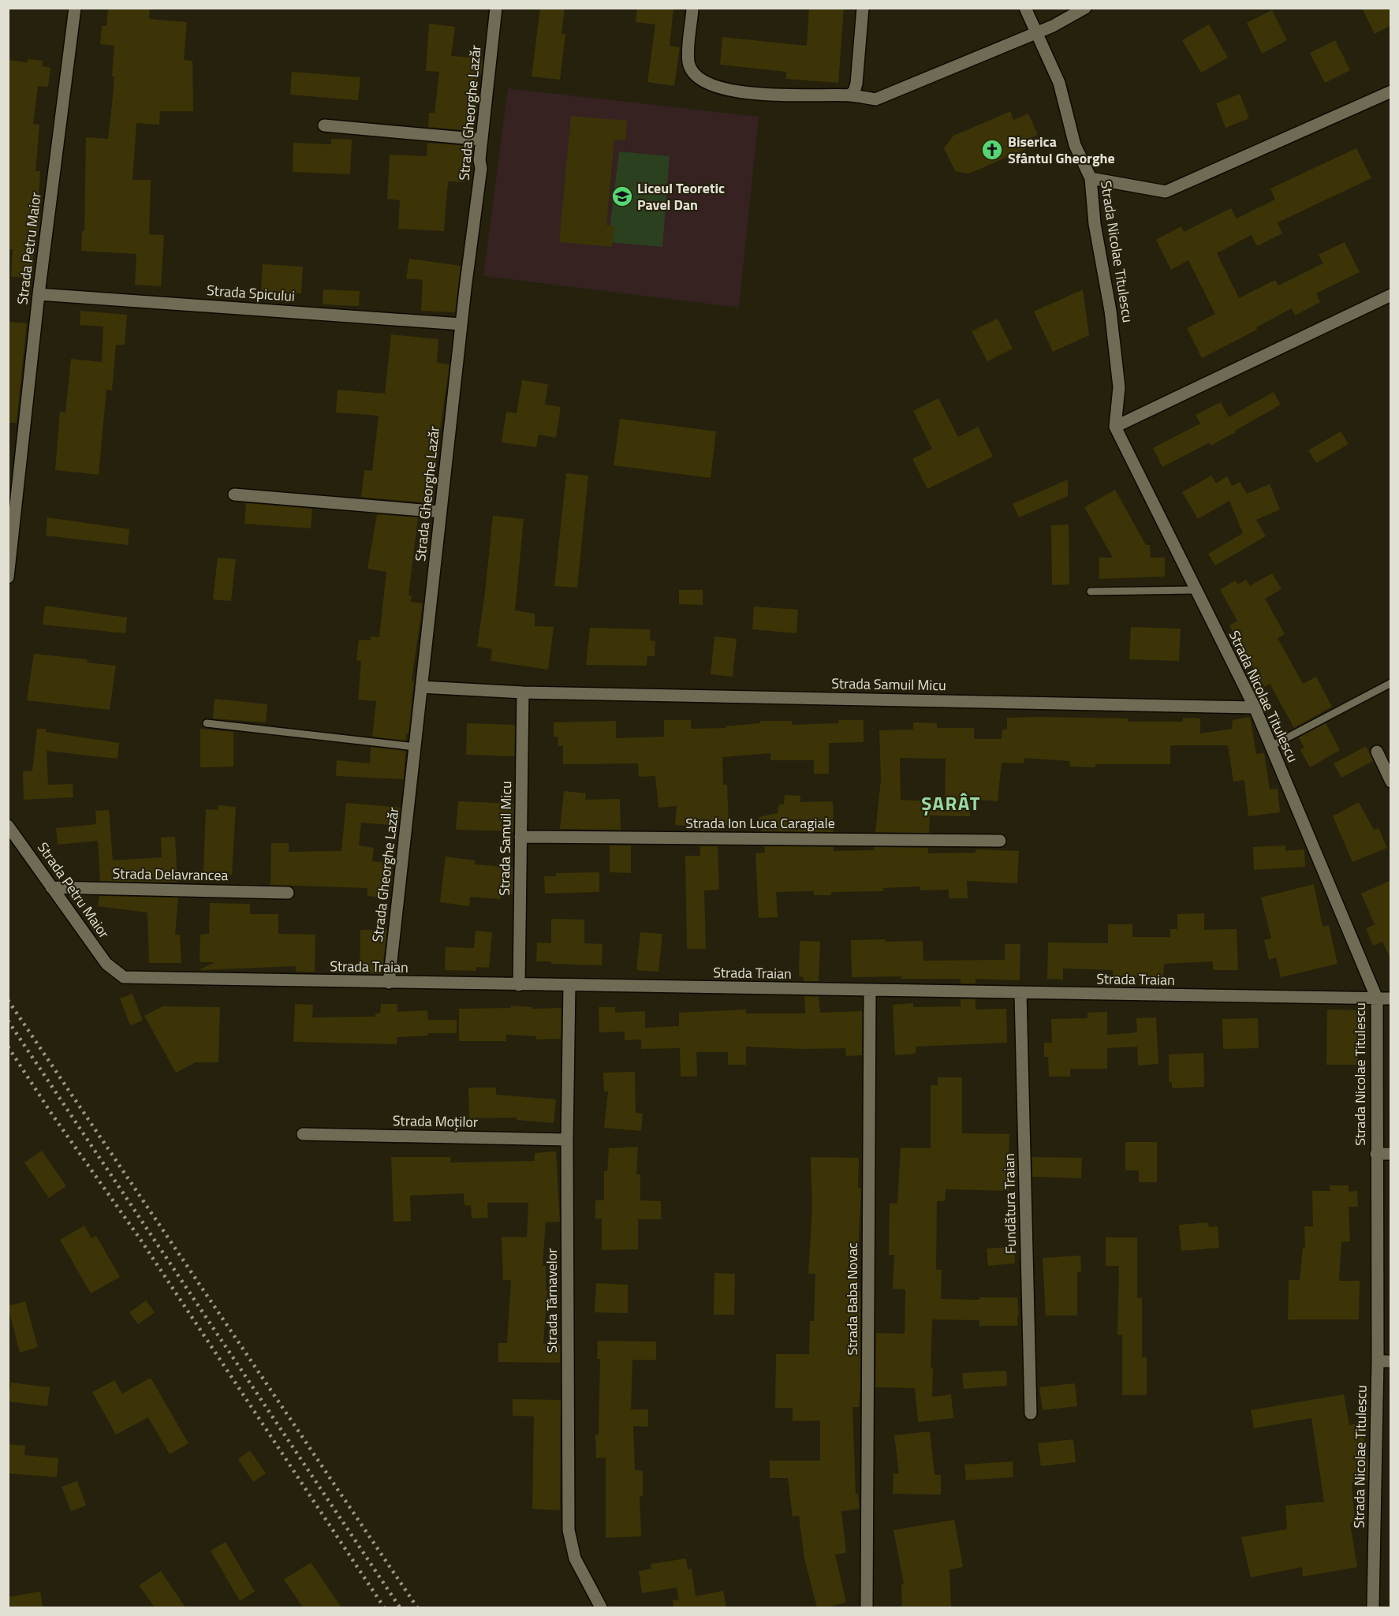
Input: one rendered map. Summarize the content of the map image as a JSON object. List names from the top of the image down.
{
  "streets": {
    "street": [
      "Strada Gheorghe Lazăr",
      "Strada Petru Maior",
      "Strada Nicolae Titulescu",
      "Strada Spicului",
      "Strada Samuil Micu",
      "Strada Ion Luca Caragiale",
      "Strada Delavrancea",
      "Strada Traian",
      "Strada Moților",
      "Fundătura Traian",
      "Strada Baba Novac",
      "Strada Târnavelor"
    ]
  },
  "crossings": [
    ["Strada Gheorghe Lazăr", "Strada Spicului"],
    ["Strada Gheorghe Lazăr", "Strada Samuil Micu"],
    ["Strada Gheorghe Lazăr", "Strada Traian"],
    ["Strada Petru Maior", "Strada Spicului"],
    ["Strada Petru Maior", "Strada Delavrancea"],
    ["Strada Petru Maior", "Strada Traian"],
    ["Strada Nicolae Titulescu", "Strada Samuil Micu"],
    ["Strada Nicolae Titulescu", "Strada Traian"],
    ["Strada Samuil Micu", "Strada Ion Luca Caragiale"],
    ["Strada Samuil Micu", "Strada Traian"],
    ["Strada Traian", "Fundătura Traian"],
    ["Strada Traian", "Strada Baba Novac"],
    ["Strada Traian", "Strada Târnavelor"],
    ["Strada Moților", "Strada Târnavelor"]
  ],
  "districts": ["ȘARÂT"],
  "places": {
    "church": ["Biserica Sfântul Gheorghe"],
    "school or university": ["Liceul Teoretic Pavel Dan"]
  }
}
